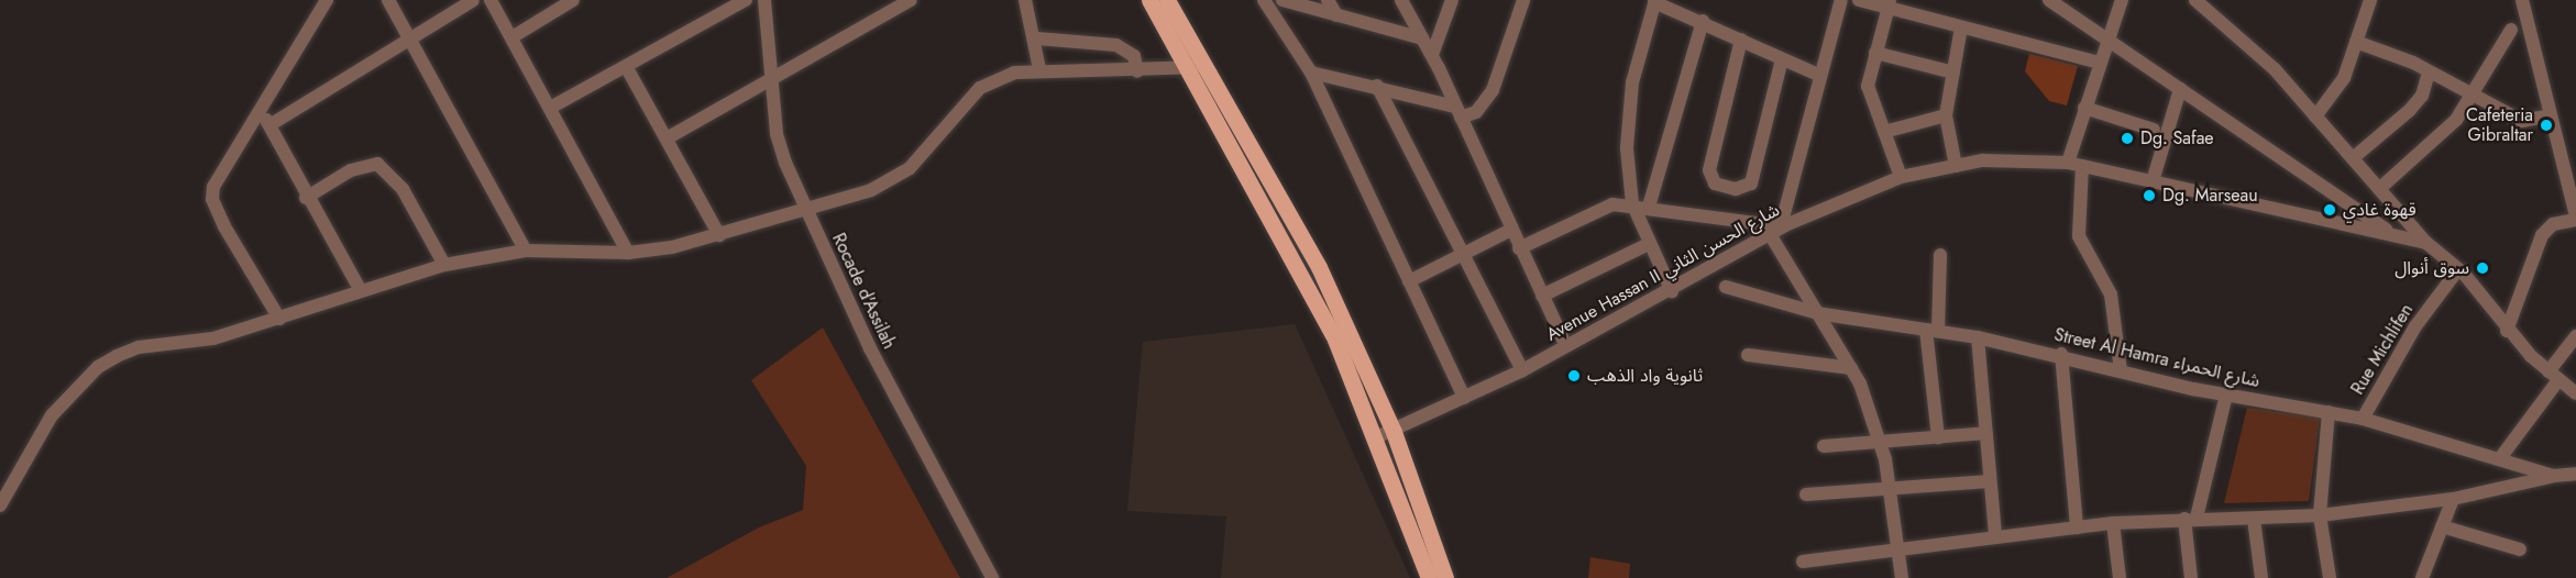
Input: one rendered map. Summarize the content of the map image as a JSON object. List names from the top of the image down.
{
  "streets": {
    "street": [
      "Avenue Hassan II شارع الحسن الثاني",
      "Rocade d'Assilah",
      "Rue Michlifen",
      "Street Al Hamra شارع الحمراء"
    ]
  },
  "crossings": [
    ["Avenue Hassan II شارع الحسن الثاني", "Rue Michlifen"],
    ["Rue Michlifen", "Street Al Hamra شارع الحمراء"]
  ],
  "places": [
    "Cafeteria Gibraltar",
    "Dg. Safae",
    "Dg. Marseau",
    "قهوة غادي",
    "سوق أنوال",
    "ثانوية واد الذهب"
  ]
}
